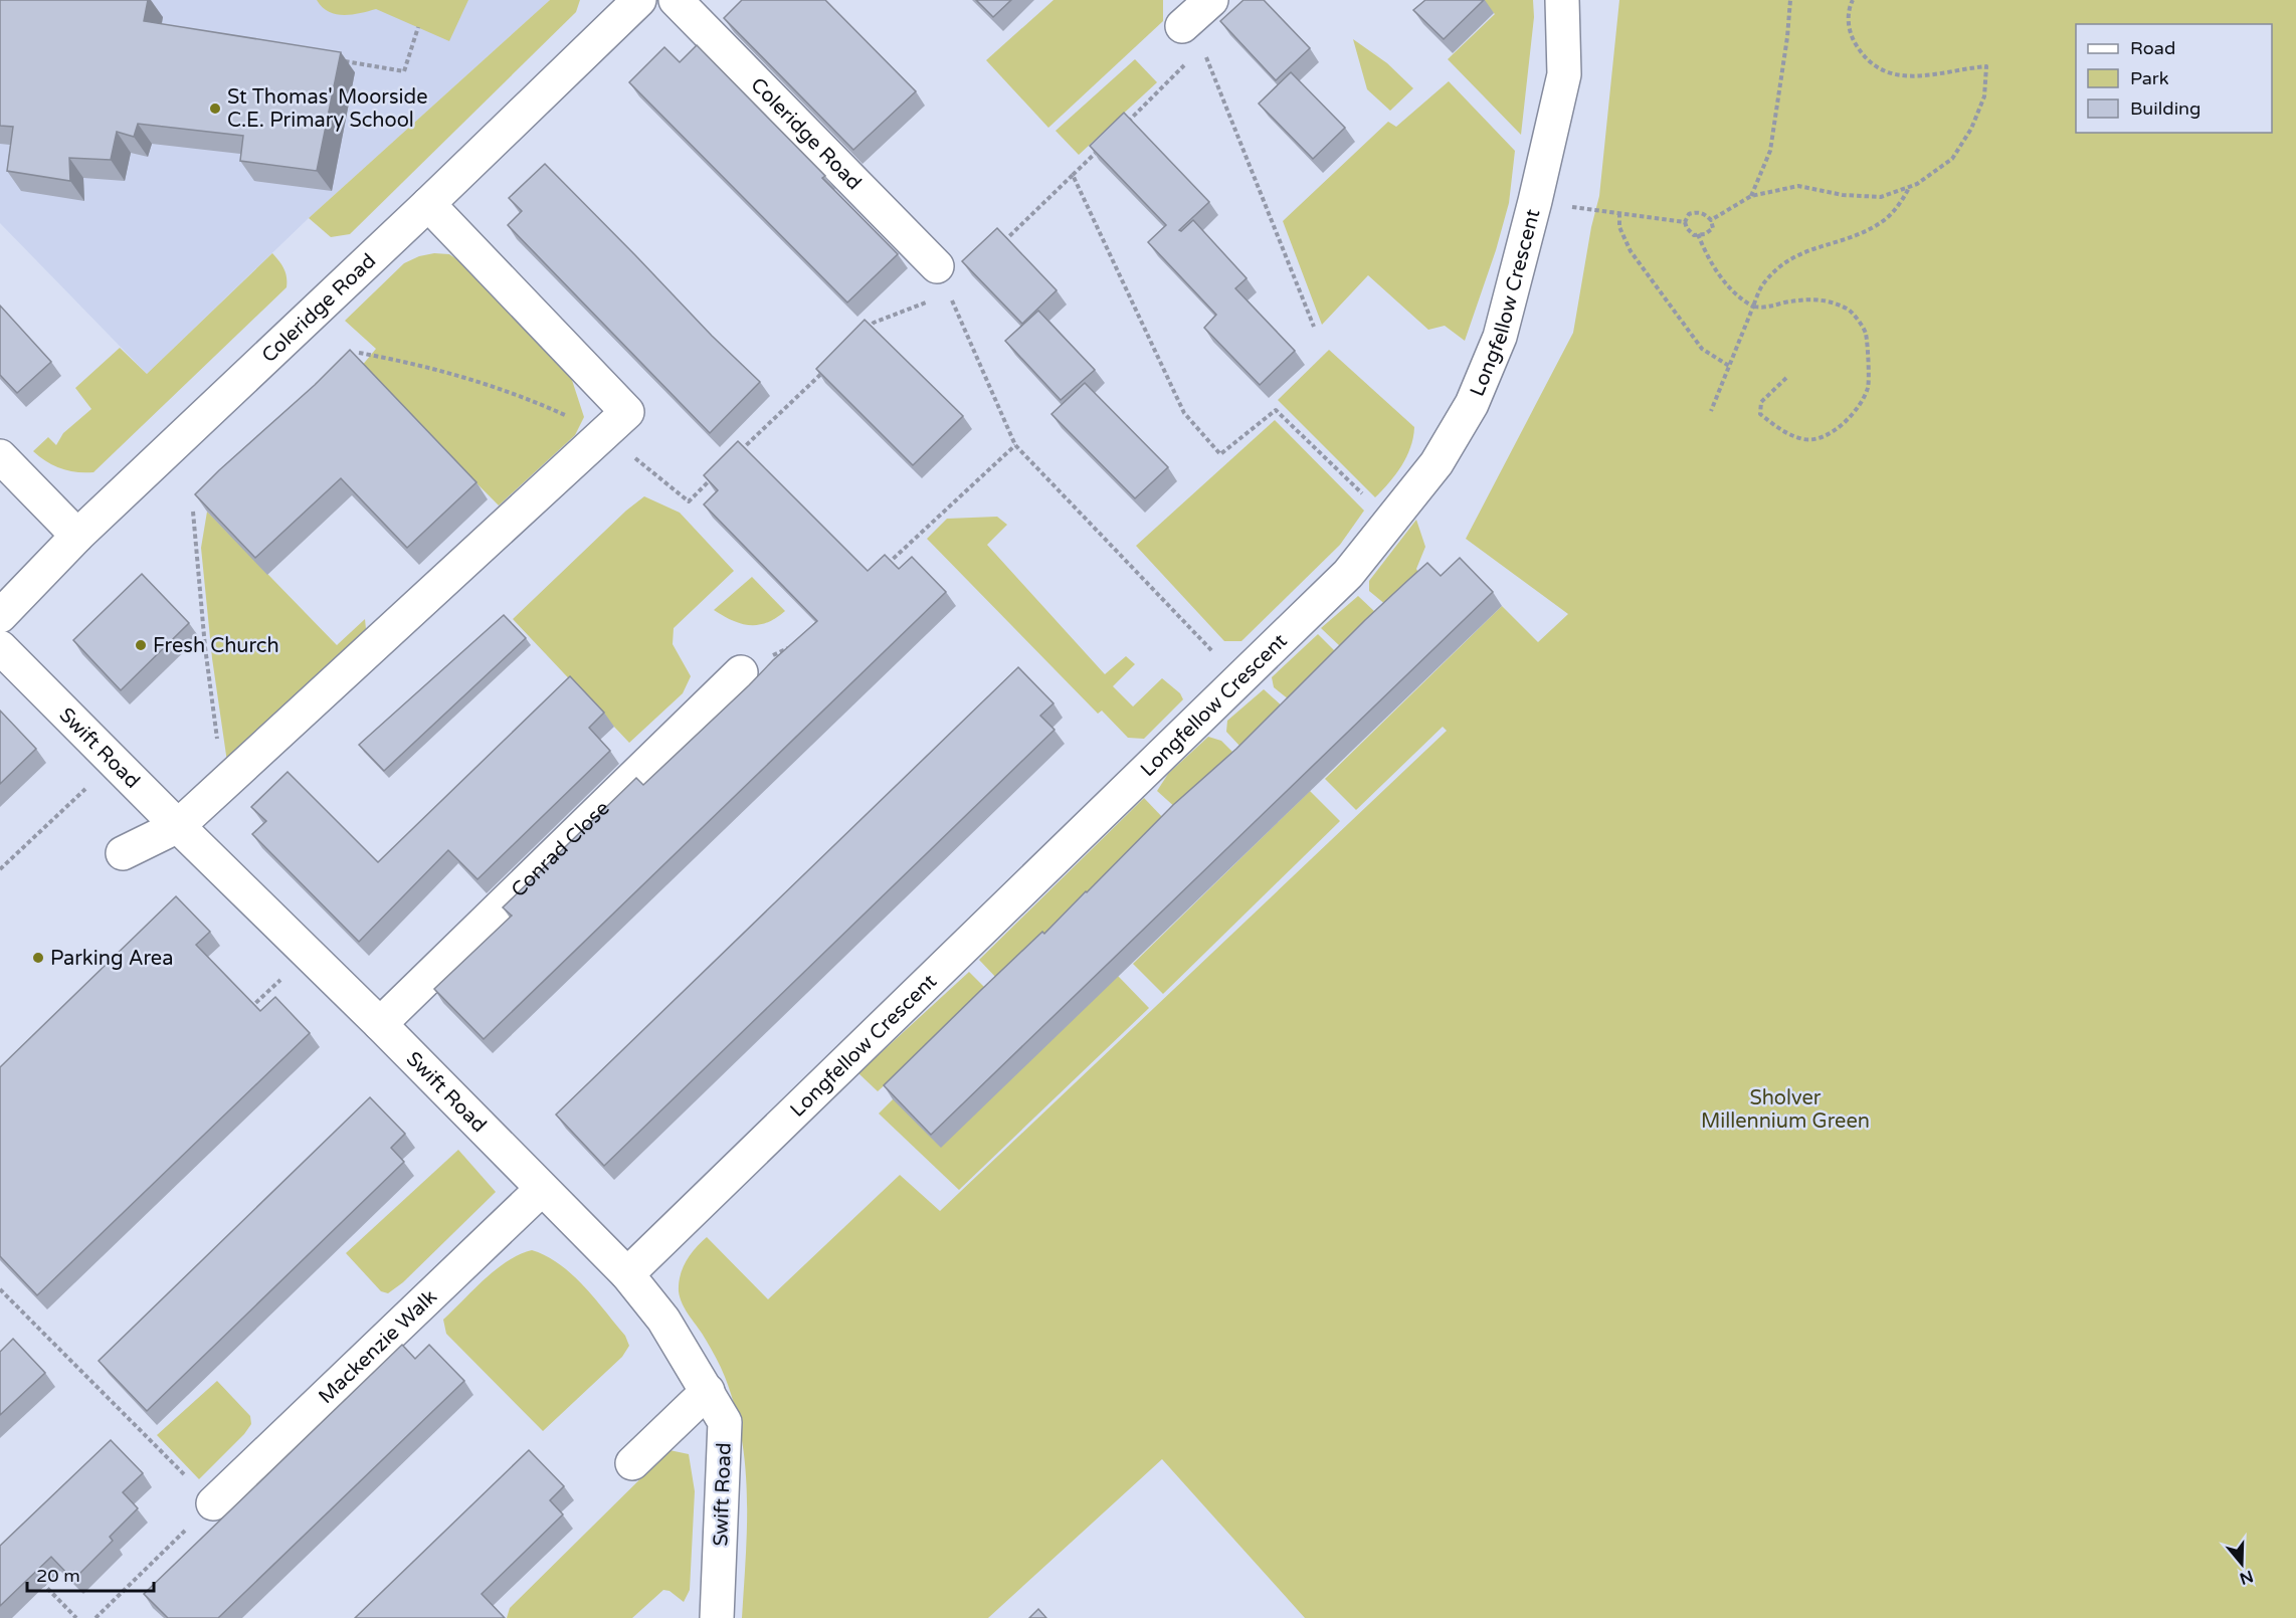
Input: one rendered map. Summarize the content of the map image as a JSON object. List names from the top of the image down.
{
  "streets": {
    "street": [
      "Coleridge Road",
      "Longfellow Crescent",
      "Swift Road",
      "Conrad Close",
      "Mackenzie Walk"
    ]
  },
  "crossings": [
    ["Longfellow Crescent", "Swift Road"],
    ["Swift Road", "Conrad Close"],
    ["Swift Road", "Mackenzie Walk"]
  ],
  "parks": ["Sholver Millennium Green"],
  "places": ["St Thomas' Moorside C.E. Primary School", "Fresh Church", "Parking Area"],
  "legend": ["Road", "Park", "Building"],
  "scale_bar": "20 m",
  "north": "bottom"
}
